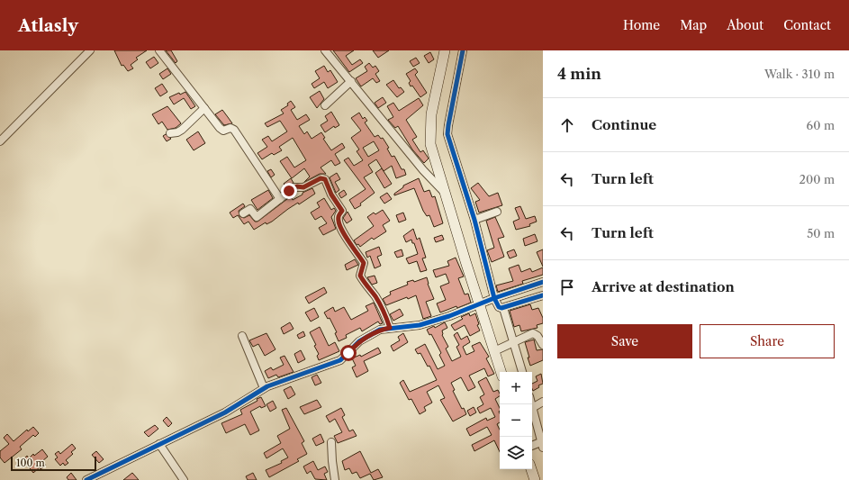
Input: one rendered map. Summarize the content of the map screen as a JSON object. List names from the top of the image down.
{
  "scale_bar": "100 m",
  "page": {
    "header": "Atlasly",
    "nav": [
      "Home",
      "Map",
      "About",
      "Contact"
    ],
    "heading": ["4 min", "Walk · 310 m"],
    "list": [
      ["Continue", "60 m"],
      ["Turn left", "200 m"],
      ["Turn left", "50 m"],
      "Arrive at destination"
    ],
    "buttons": ["Save", "Share"],
    "map_buttons": ["+", "−"],
    "scale": "100 m"
  }
}
